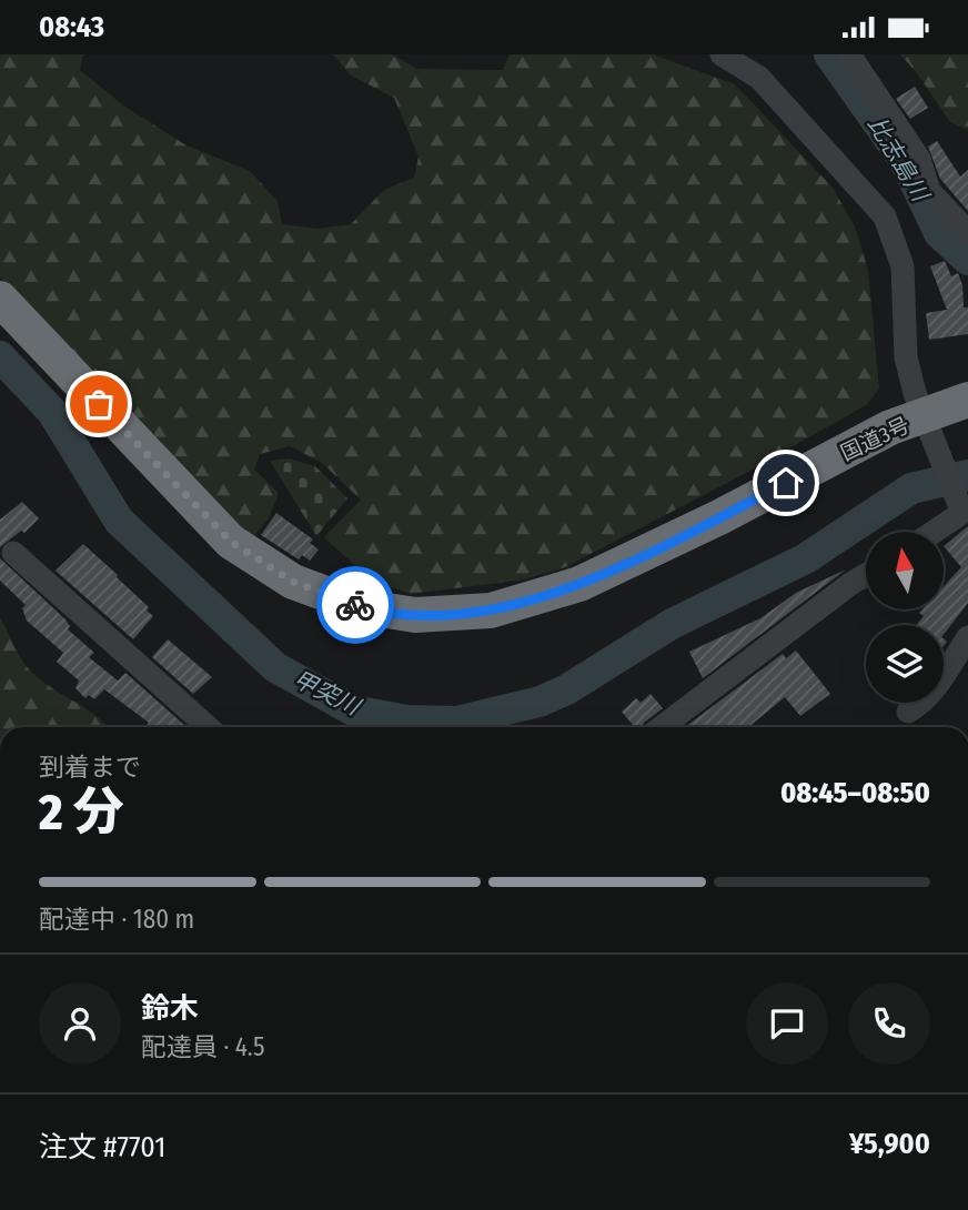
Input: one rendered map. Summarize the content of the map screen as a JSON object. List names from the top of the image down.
{
  "streets": {
    "highway": ["国道3号"]
  },
  "water": ["比志島川", "甲突川"],
  "north": "top",
  "page": {
    "status": "08:43",
    "heading": ["2 分", "到着まで", "08:45–08:50"],
    "panel": [
      "鈴木",
      "配達員 · 4.5",
      "注文 #7701",
      "¥5,900"
    ],
    "bar": "配達中 · 180 m"
  }
}
